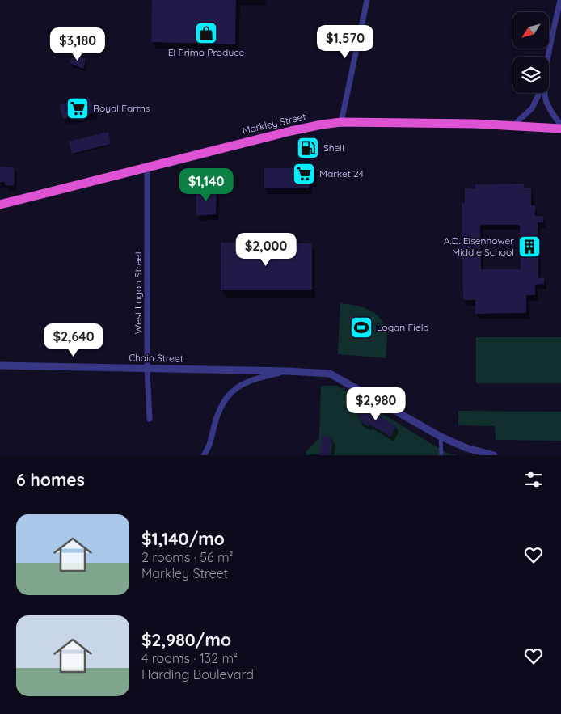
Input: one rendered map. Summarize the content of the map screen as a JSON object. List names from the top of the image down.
{
  "streets": {
    "highway": ["Markley Street"],
    "street": ["West Logan Street", "Chain Street"]
  },
  "crossings": [
    ["Markley Street", "West Logan Street"],
    ["West Logan Street", "Chain Street"]
  ],
  "places": {
    "shop": ["El Primo Produce"],
    "supermarket": ["Royal Farms", "Market 24"],
    "fuel station": ["Shell"],
    "building": ["A.D. Eisenhower Middle School"],
    "sports": ["Logan Field"]
  },
  "north": "bottom left",
  "page": {
    "price": [
      "$1,570",
      "$3,180",
      "$1,140",
      "$2,000",
      "$2,640",
      "$2,980"
    ],
    "heading": "6 homes",
    "list": [
      {
        "name": "$1,140/mo",
        "note": "2 rooms · 56 m² · Markley Street"
      },
      {
        "name": "$2,980/mo",
        "note": "4 rooms · 132 m² · Harding Boulevard"
      }
    ]
  }
}
